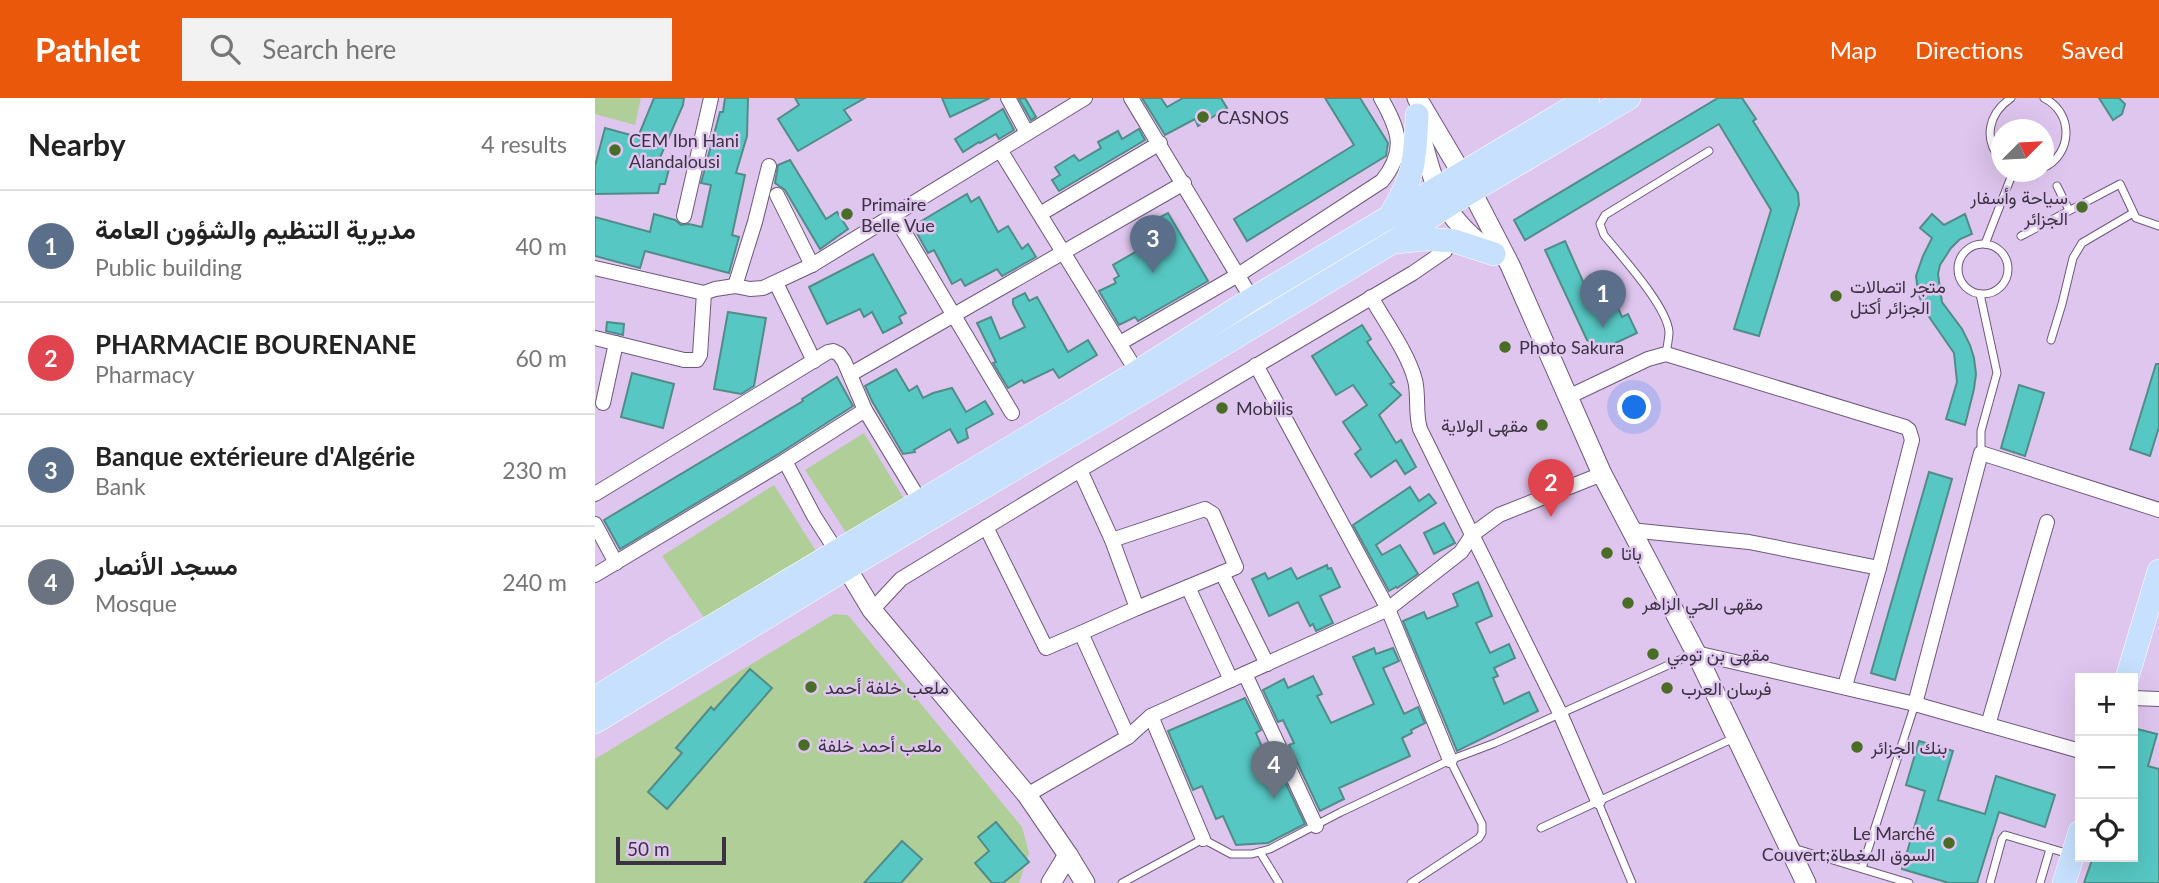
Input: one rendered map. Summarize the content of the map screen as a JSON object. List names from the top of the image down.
{
  "places": [
    "CASNOS",
    "CEM Ibn Hani Alandalousi",
    "سياحة وأسفار الجزائر",
    "Primaire Belle Vue",
    "متجر اتصالات الجزائر أكتل",
    "Photo Sakura",
    "Mobilis",
    "مقهى الولاية",
    "باتا",
    "مقهى الحي الزاهر",
    "مقهى بن تومي",
    "ملعب خلفة أحمد",
    "فرسان العرب",
    "ملعب أحمد خلفة",
    "بنك الجزائر",
    "Le Marché Couvert;السوق المغطاة"
  ],
  "scale_bar": "50 m",
  "north": "top right",
  "page": {
    "header": "Pathlet",
    "search": "Search here",
    "nav": ["Map", "Directions", "Saved"],
    "heading": ["Nearby", "4 results"],
    "list": [
      {
        "mark": "1",
        "name": "مديرية التنظيم والشؤون العامة",
        "note": "Public building",
        "value": "40 m"
      },
      {
        "mark": "2",
        "name": "PHARMACIE BOURENANE",
        "note": "Pharmacy",
        "value": "60 m"
      },
      {
        "mark": "3",
        "name": "Banque extérieure d'Algérie",
        "note": "Bank",
        "value": "230 m"
      },
      {
        "mark": "4",
        "name": "مسجد الأنصار",
        "note": "Mosque",
        "value": "240 m"
      }
    ],
    "pins": [
      "3",
      "1",
      "2",
      "4"
    ],
    "map_buttons": ["+", "−"],
    "scale": "50 m"
  }
}
